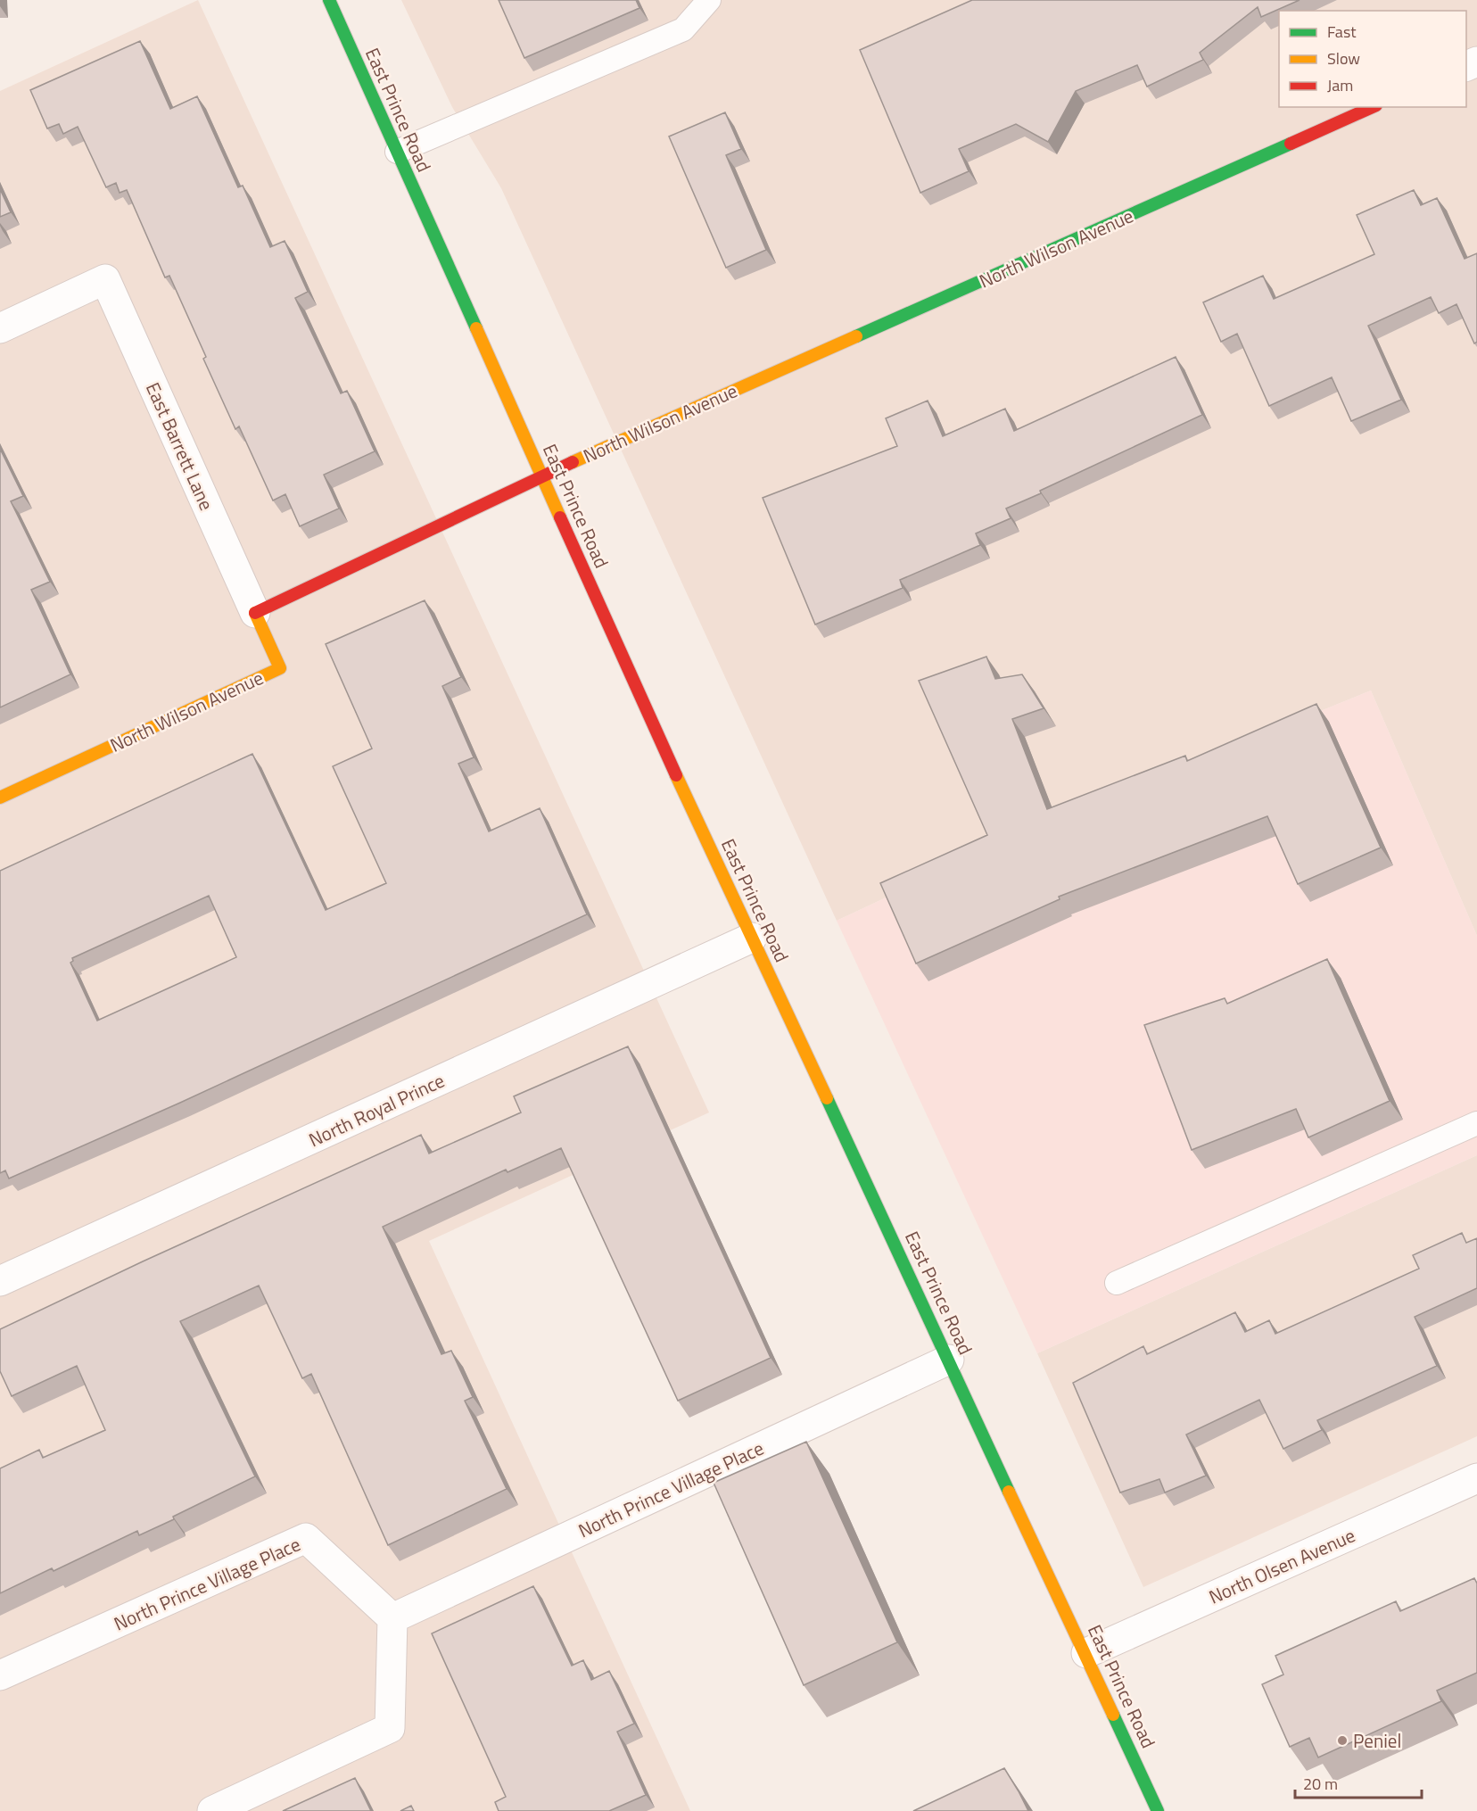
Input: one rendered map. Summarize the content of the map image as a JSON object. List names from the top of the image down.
{
  "streets": {
    "main road": ["East Prince Road", "North Wilson Avenue"],
    "street": [
      "East Barrett Lane",
      "North Royal Prince",
      "North Prince Village Place",
      "North Olsen Avenue"
    ]
  },
  "crossings": [
    ["East Prince Road", "North Wilson Avenue"],
    ["East Prince Road", "North Royal Prince"],
    ["East Prince Road", "North Prince Village Place"],
    ["East Prince Road", "North Olsen Avenue"],
    ["North Wilson Avenue", "East Barrett Lane"]
  ],
  "places": ["Peniel"],
  "legend": ["Fast", "Slow", "Jam"],
  "scale_bar": "20 m"
}
